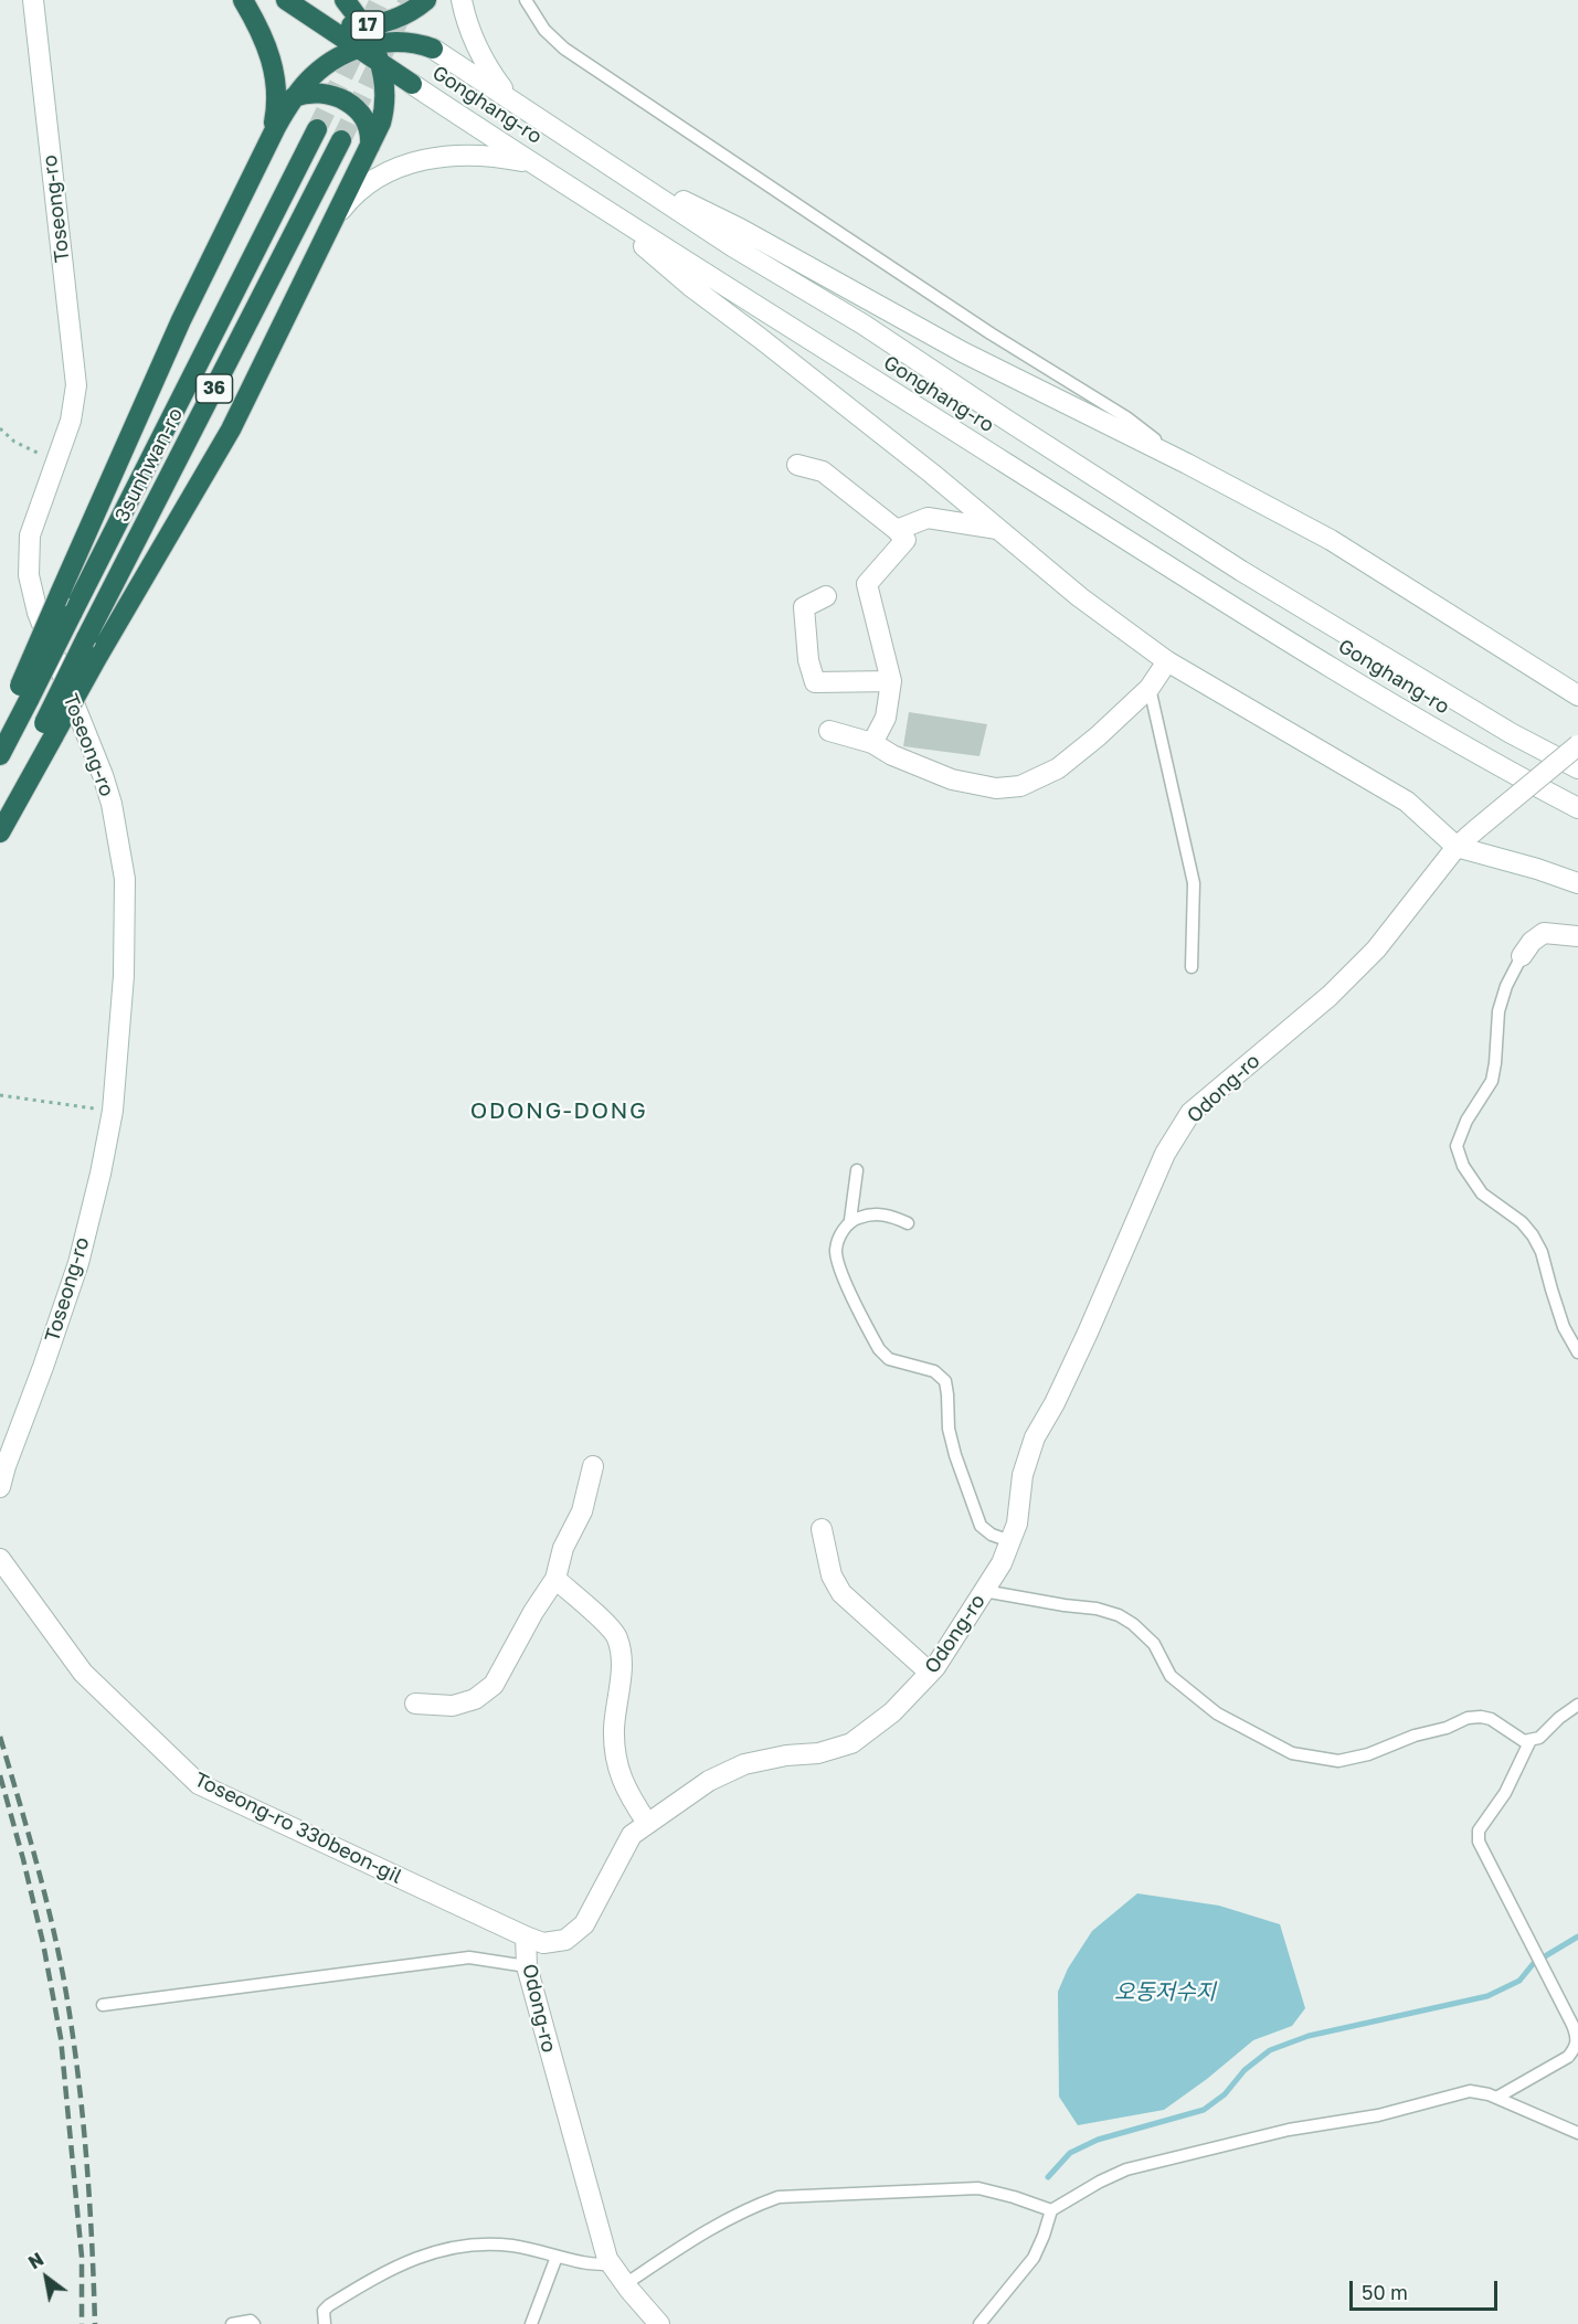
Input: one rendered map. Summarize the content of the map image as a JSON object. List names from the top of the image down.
{
  "streets": {
    "highway": [
      "17",
      "Gonghang-ro",
      "36",
      "3sunhwan-ro"
    ],
    "street": ["Toseong-ro", "Odong-ro", "Toseong-ro 330beon-gil"]
  },
  "crossings": [
    ["17", "Gonghang-ro"],
    ["Odong-ro", "Toseong-ro 330beon-gil"]
  ],
  "districts": ["ODONG-DONG"],
  "water": ["오동저수지"],
  "scale_bar": "50 m",
  "north": "top left"
}
